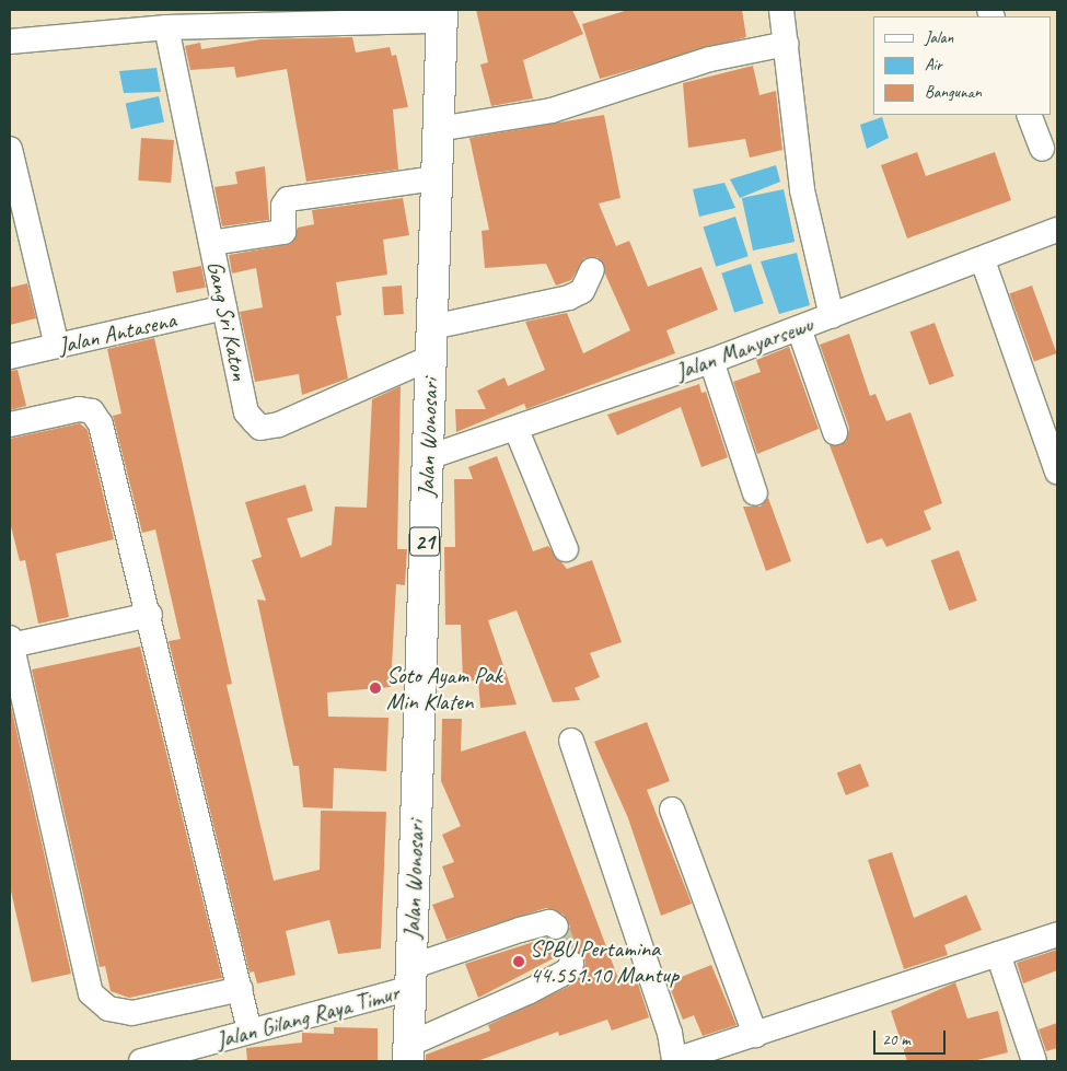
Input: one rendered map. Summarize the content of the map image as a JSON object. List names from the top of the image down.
{
  "streets": {
    "highway": ["Jalan Wonosari", "21"],
    "street": [
      "Gang Sri Katon",
      "Jalan Antasena",
      "Jalan Manyarsewu",
      "Jalan Gilang Raya Timur"
    ]
  },
  "crossings": [
    ["Gang Sri Katon", "Jalan Antasena"],
    ["Gang Sri Katon", "Jalan Wonosari"],
    ["Jalan Manyarsewu", "Jalan Wonosari"],
    ["Jalan Wonosari", "Jalan Gilang Raya Timur"]
  ],
  "places": ["Soto Ayam Pak Min Klaten", "SPBU Pertamina 44.551.10 Mantup"],
  "legend": ["Jalan", "Air", "Bangunan"],
  "scale_bar": "20 m"
}
